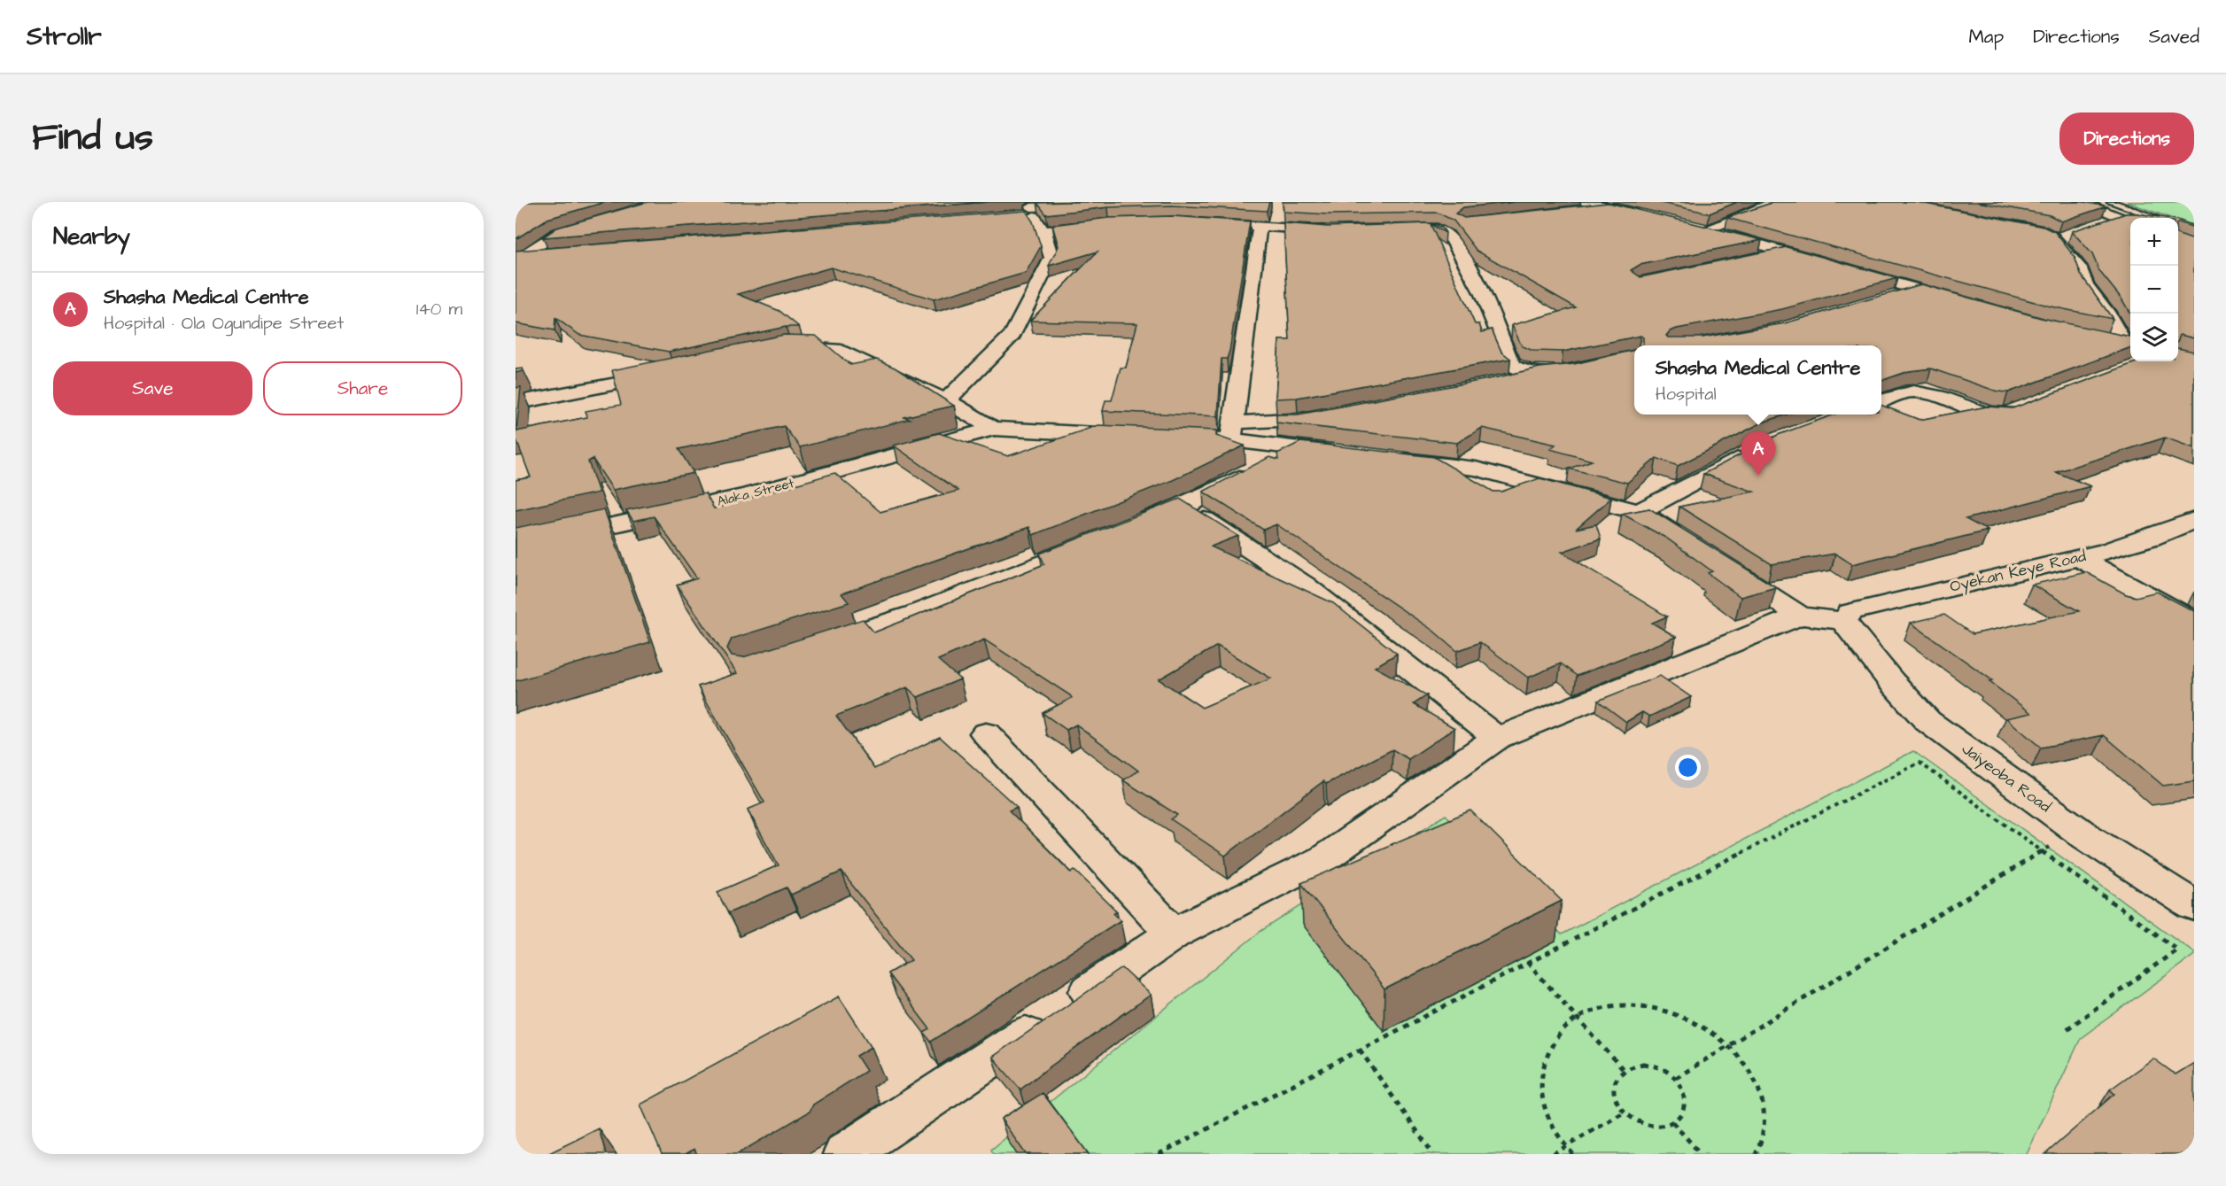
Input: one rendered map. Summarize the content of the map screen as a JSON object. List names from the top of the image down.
{
  "streets": {
    "street": ["Alaka Street", "Oyekan Keye Road", "Jaiyeoba Road"]
  },
  "crossings": [
    ["Oyekan Keye Road", "Jaiyeoba Road"]
  ],
  "page": {
    "header": "Strollr",
    "nav": ["Map", "Directions", "Saved"],
    "title": "Find us",
    "buttons": [
      "Directions",
      ["Save", "Share"]
    ],
    "heading": "Nearby",
    "map_buttons": ["+", "−"],
    "list": [
      {
        "mark": "A",
        "name": "Shasha Medical Centre",
        "note": "Hospital · Ola Ogundipe Street",
        "value": "140 m"
      }
    ],
    "popup": ["Shasha Medical Centre", "Hospital"],
    "pins": "A"
  }
}
